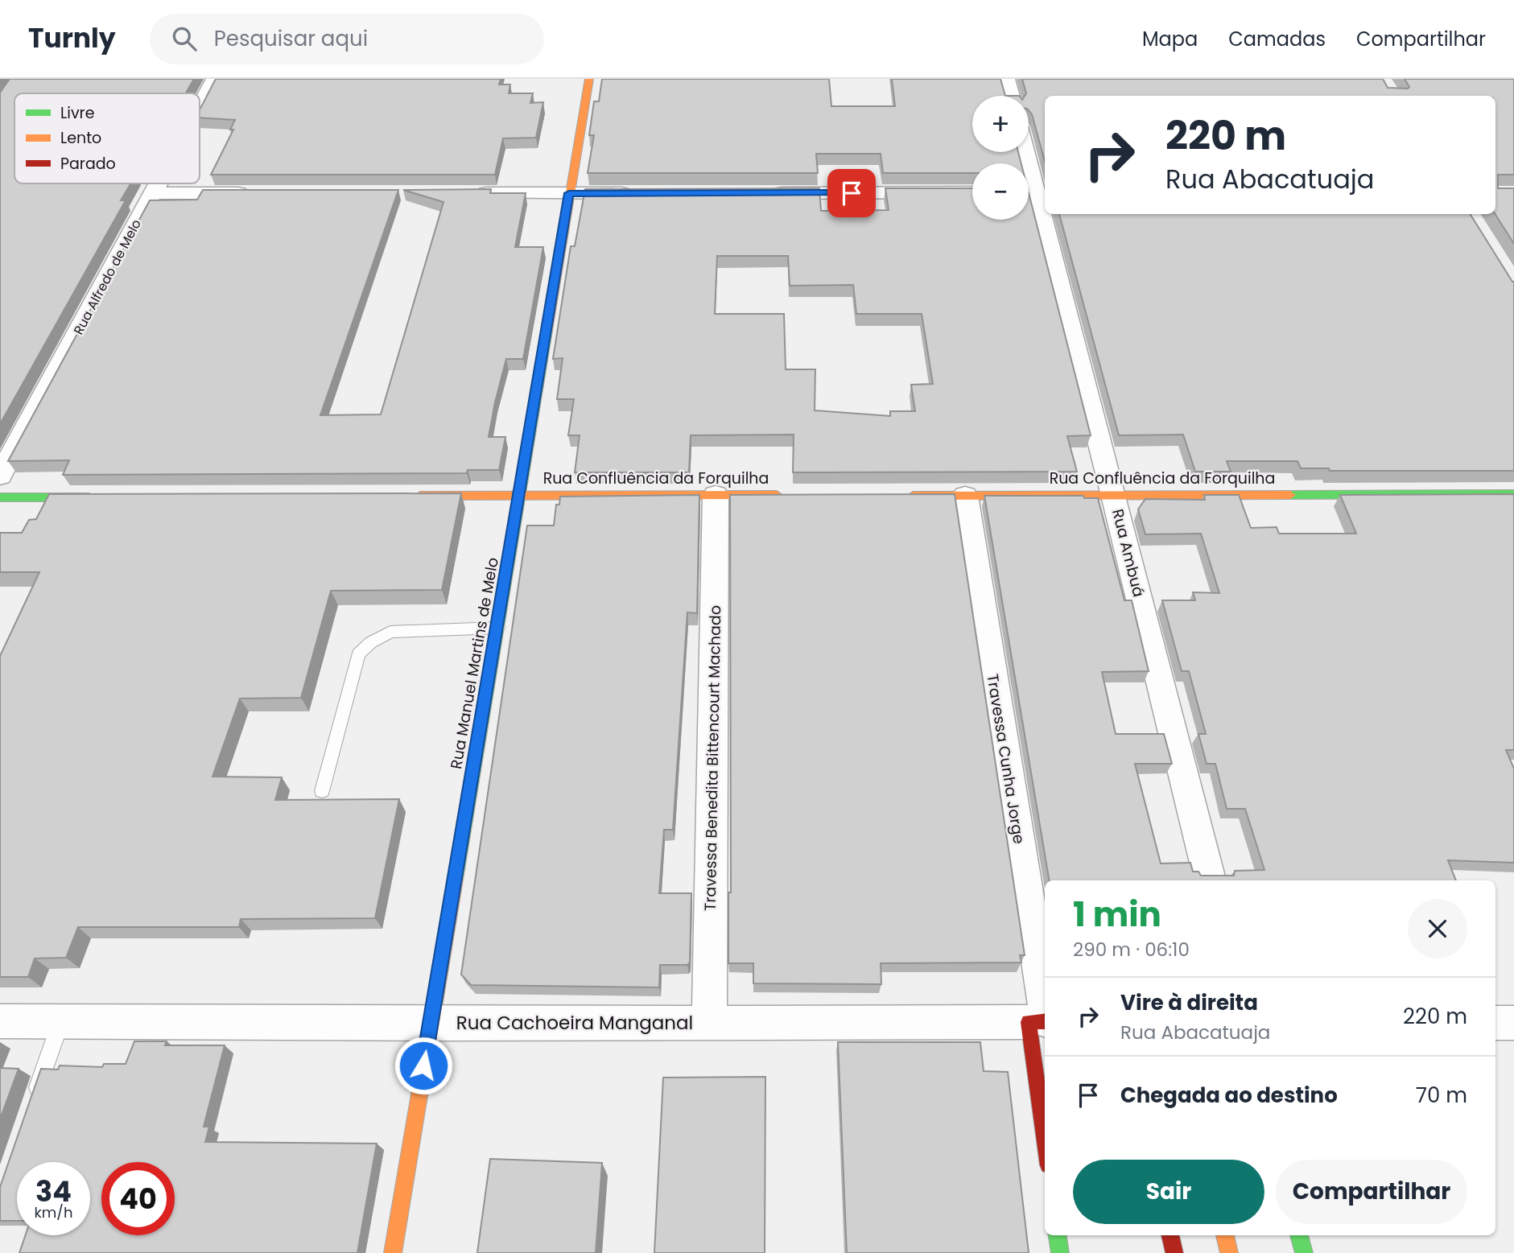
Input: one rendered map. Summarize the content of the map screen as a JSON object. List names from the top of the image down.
{
  "streets": {
    "street": [
      "Rua Alfredo de Melo",
      "Rua Confluência da Forquilha",
      "Rua Ambuá",
      "Rua Manuel Martins de Melo",
      "Travessa Benedita Bittencourt Machado",
      "Travessa Cunha Jorge",
      "Rua Cachoeira Manganal"
    ]
  },
  "crossings": [
    ["Rua Confluência da Forquilha", "Rua Ambuá"],
    ["Rua Confluência da Forquilha", "Rua Manuel Martins de Melo"],
    ["Rua Confluência da Forquilha", "Travessa Benedita Bittencourt Machado"],
    ["Rua Confluência da Forquilha", "Travessa Cunha Jorge"],
    ["Rua Manuel Martins de Melo", "Rua Cachoeira Manganal"],
    ["Travessa Benedita Bittencourt Machado", "Rua Cachoeira Manganal"],
    ["Travessa Cunha Jorge", "Rua Cachoeira Manganal"]
  ],
  "legend": ["Livre", "Lento", "Parado"],
  "page": {
    "header": "Turnly",
    "search": "Pesquisar aqui",
    "nav": ["Mapa", "Camadas", "Compartilhar"],
    "map_buttons": ["+", "−"],
    "turn": ["220 m", "Rua Abacatuaja"],
    "heading": ["1 min", "290 m · 06:10"],
    "list": [
      {
        "name": "Vire à direita",
        "note": "Rua Abacatuaja",
        "value": "220 m"
      },
      {
        "name": "Chegada ao destino",
        "value": "70 m"
      }
    ],
    "buttons": ["Sair", "Compartilhar"],
    "speed": "34 km/h",
    "limit": "40"
  }
}
